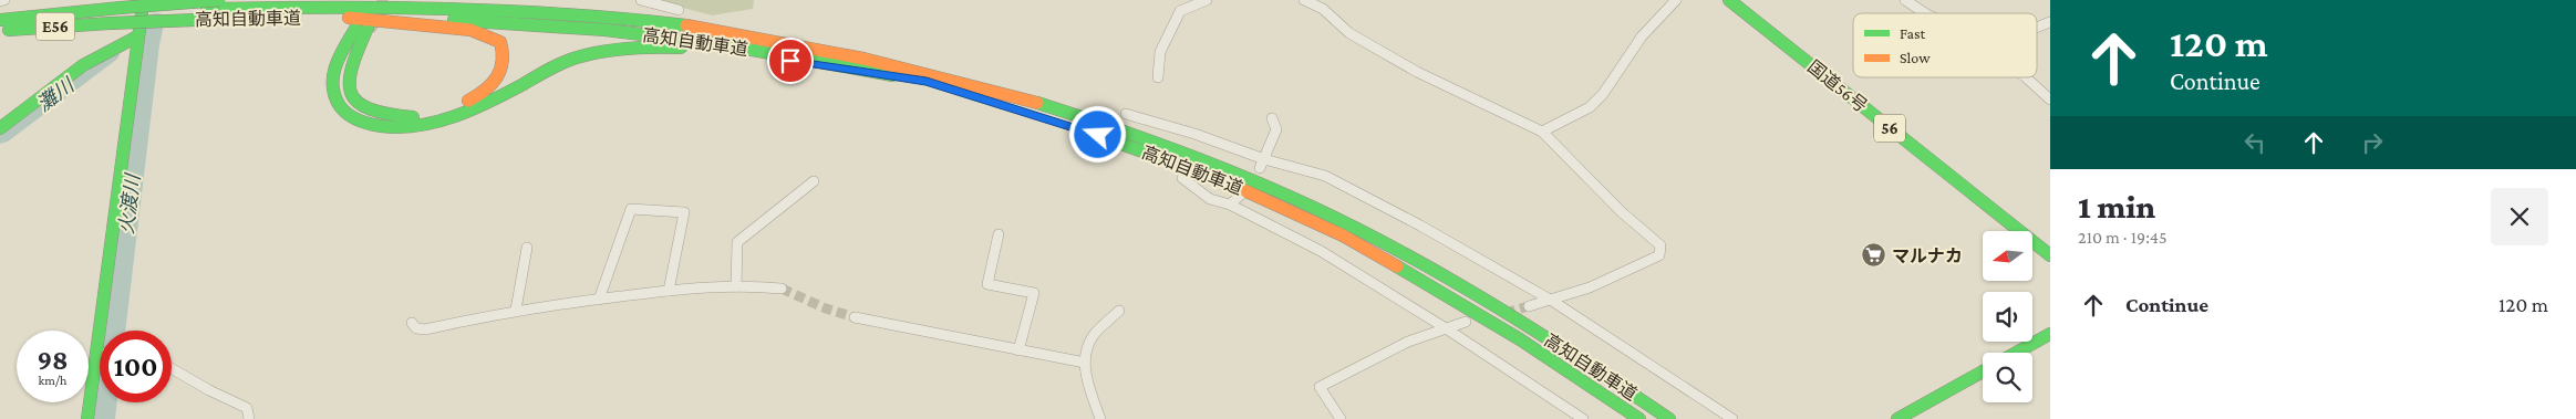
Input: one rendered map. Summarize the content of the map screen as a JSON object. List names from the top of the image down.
{
  "streets": {
    "main road": [
      "高知自動車道",
      "E56",
      "国道56号",
      "56"
    ]
  },
  "water": ["灘川", "火渡川"],
  "places": {
    "supermarket": ["マルナカ"]
  },
  "legend": ["Fast", "Slow"],
  "north": "left",
  "page": {
    "turn": ["120 m", "Continue"],
    "heading": ["1 min", "210 m · 19:45"],
    "list": [
      {
        "name": "Continue",
        "value": "120 m"
      }
    ],
    "speed": "98 km/h",
    "limit": "100"
  }
}
